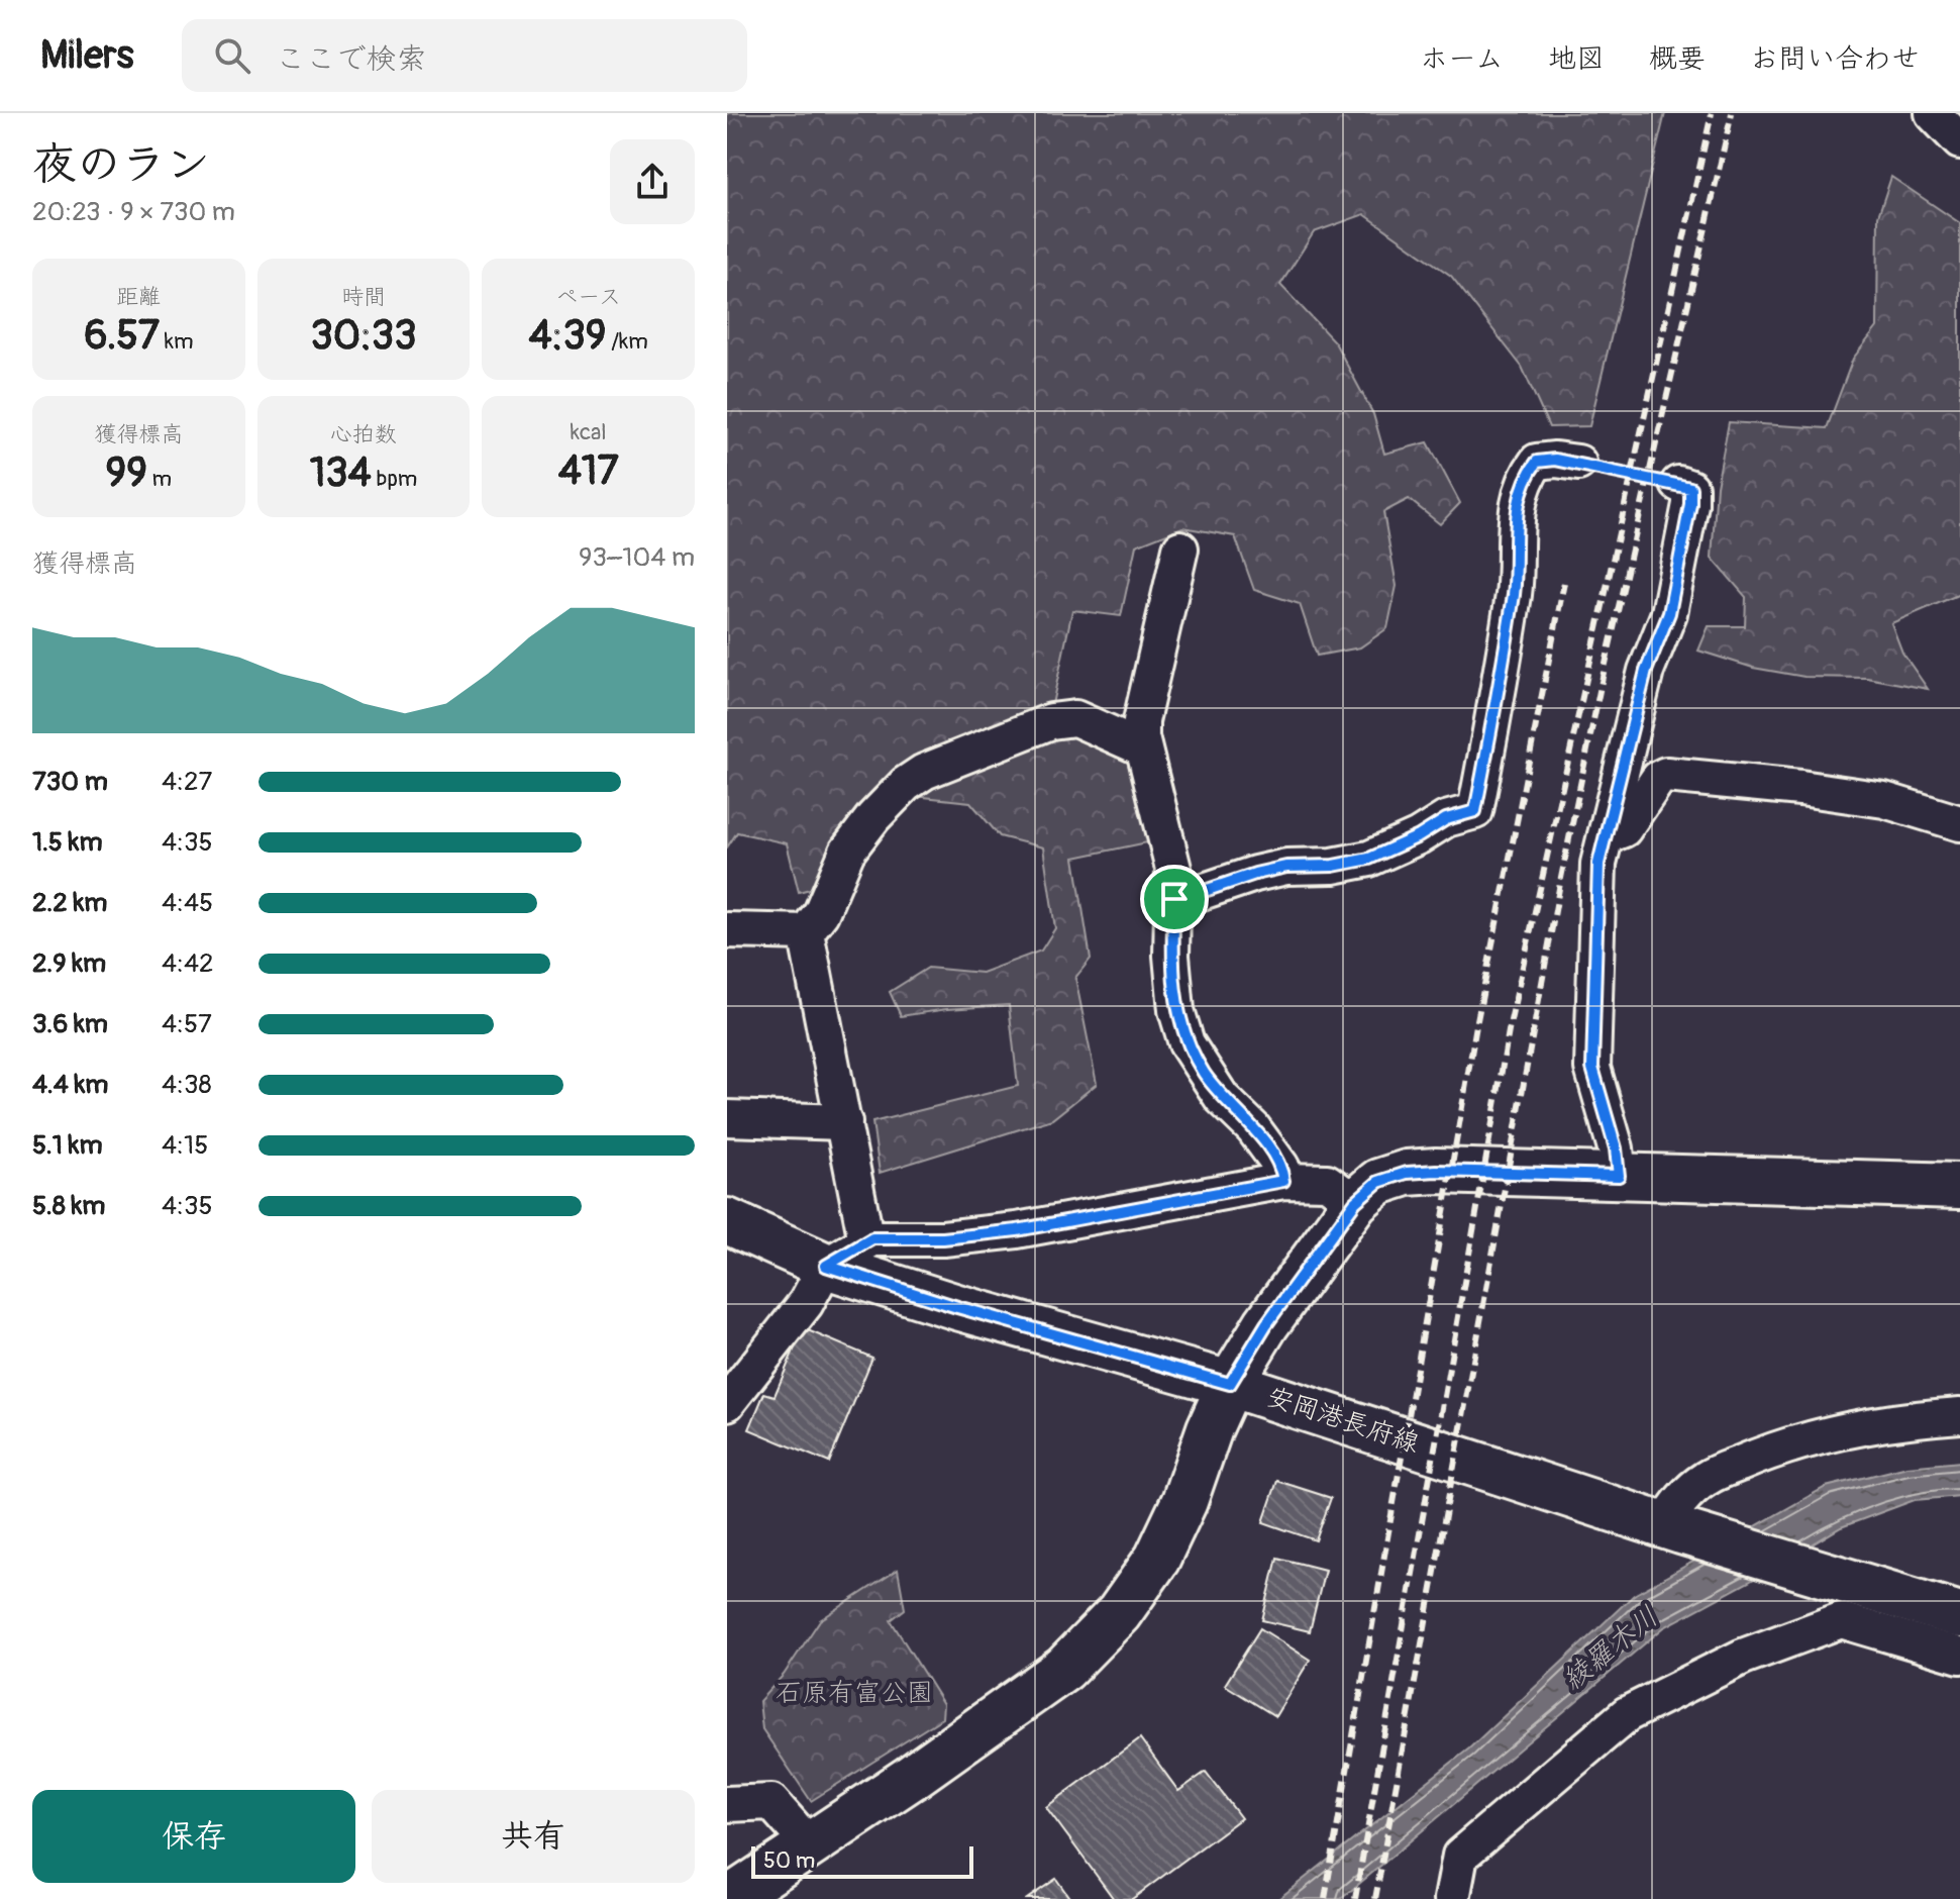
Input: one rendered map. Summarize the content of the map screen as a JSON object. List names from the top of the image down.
{
  "streets": {
    "street": ["安岡港長府線"]
  },
  "water": ["綾羅木川"],
  "parks": ["石原有富公園"],
  "scale_bar": "50 m",
  "page": {
    "header": "Milers",
    "search": "ここで検索",
    "nav": [
      "ホーム",
      "地図",
      "概要",
      "お問い合わせ"
    ],
    "heading": ["夜のラン", "20:23 · 9 × 730 m"],
    "stats": [
      ["距離", "6.57 km"],
      ["時間", "30:33"],
      ["ペース", "4:39 /km"],
      ["獲得標高", "99 m"],
      ["心拍数", "134 bpm"],
      ["kcal", "417"]
    ],
    "chart": ["獲得標高", "93–104 m"],
    "list": [
      {
        "name": "730 m",
        "note": "4:27"
      },
      {
        "name": "1.5 km",
        "note": "4:35"
      },
      {
        "name": "2.2 km",
        "note": "4:45"
      },
      {
        "name": "2.9 km",
        "note": "4:42"
      },
      {
        "name": "3.6 km",
        "note": "4:57"
      },
      {
        "name": "4.4 km",
        "note": "4:38"
      },
      {
        "name": "5.1 km",
        "note": "4:15"
      },
      {
        "name": "5.8 km",
        "note": "4:35"
      }
    ],
    "buttons": ["保存", "共有"],
    "scale": "50 m"
  }
}
